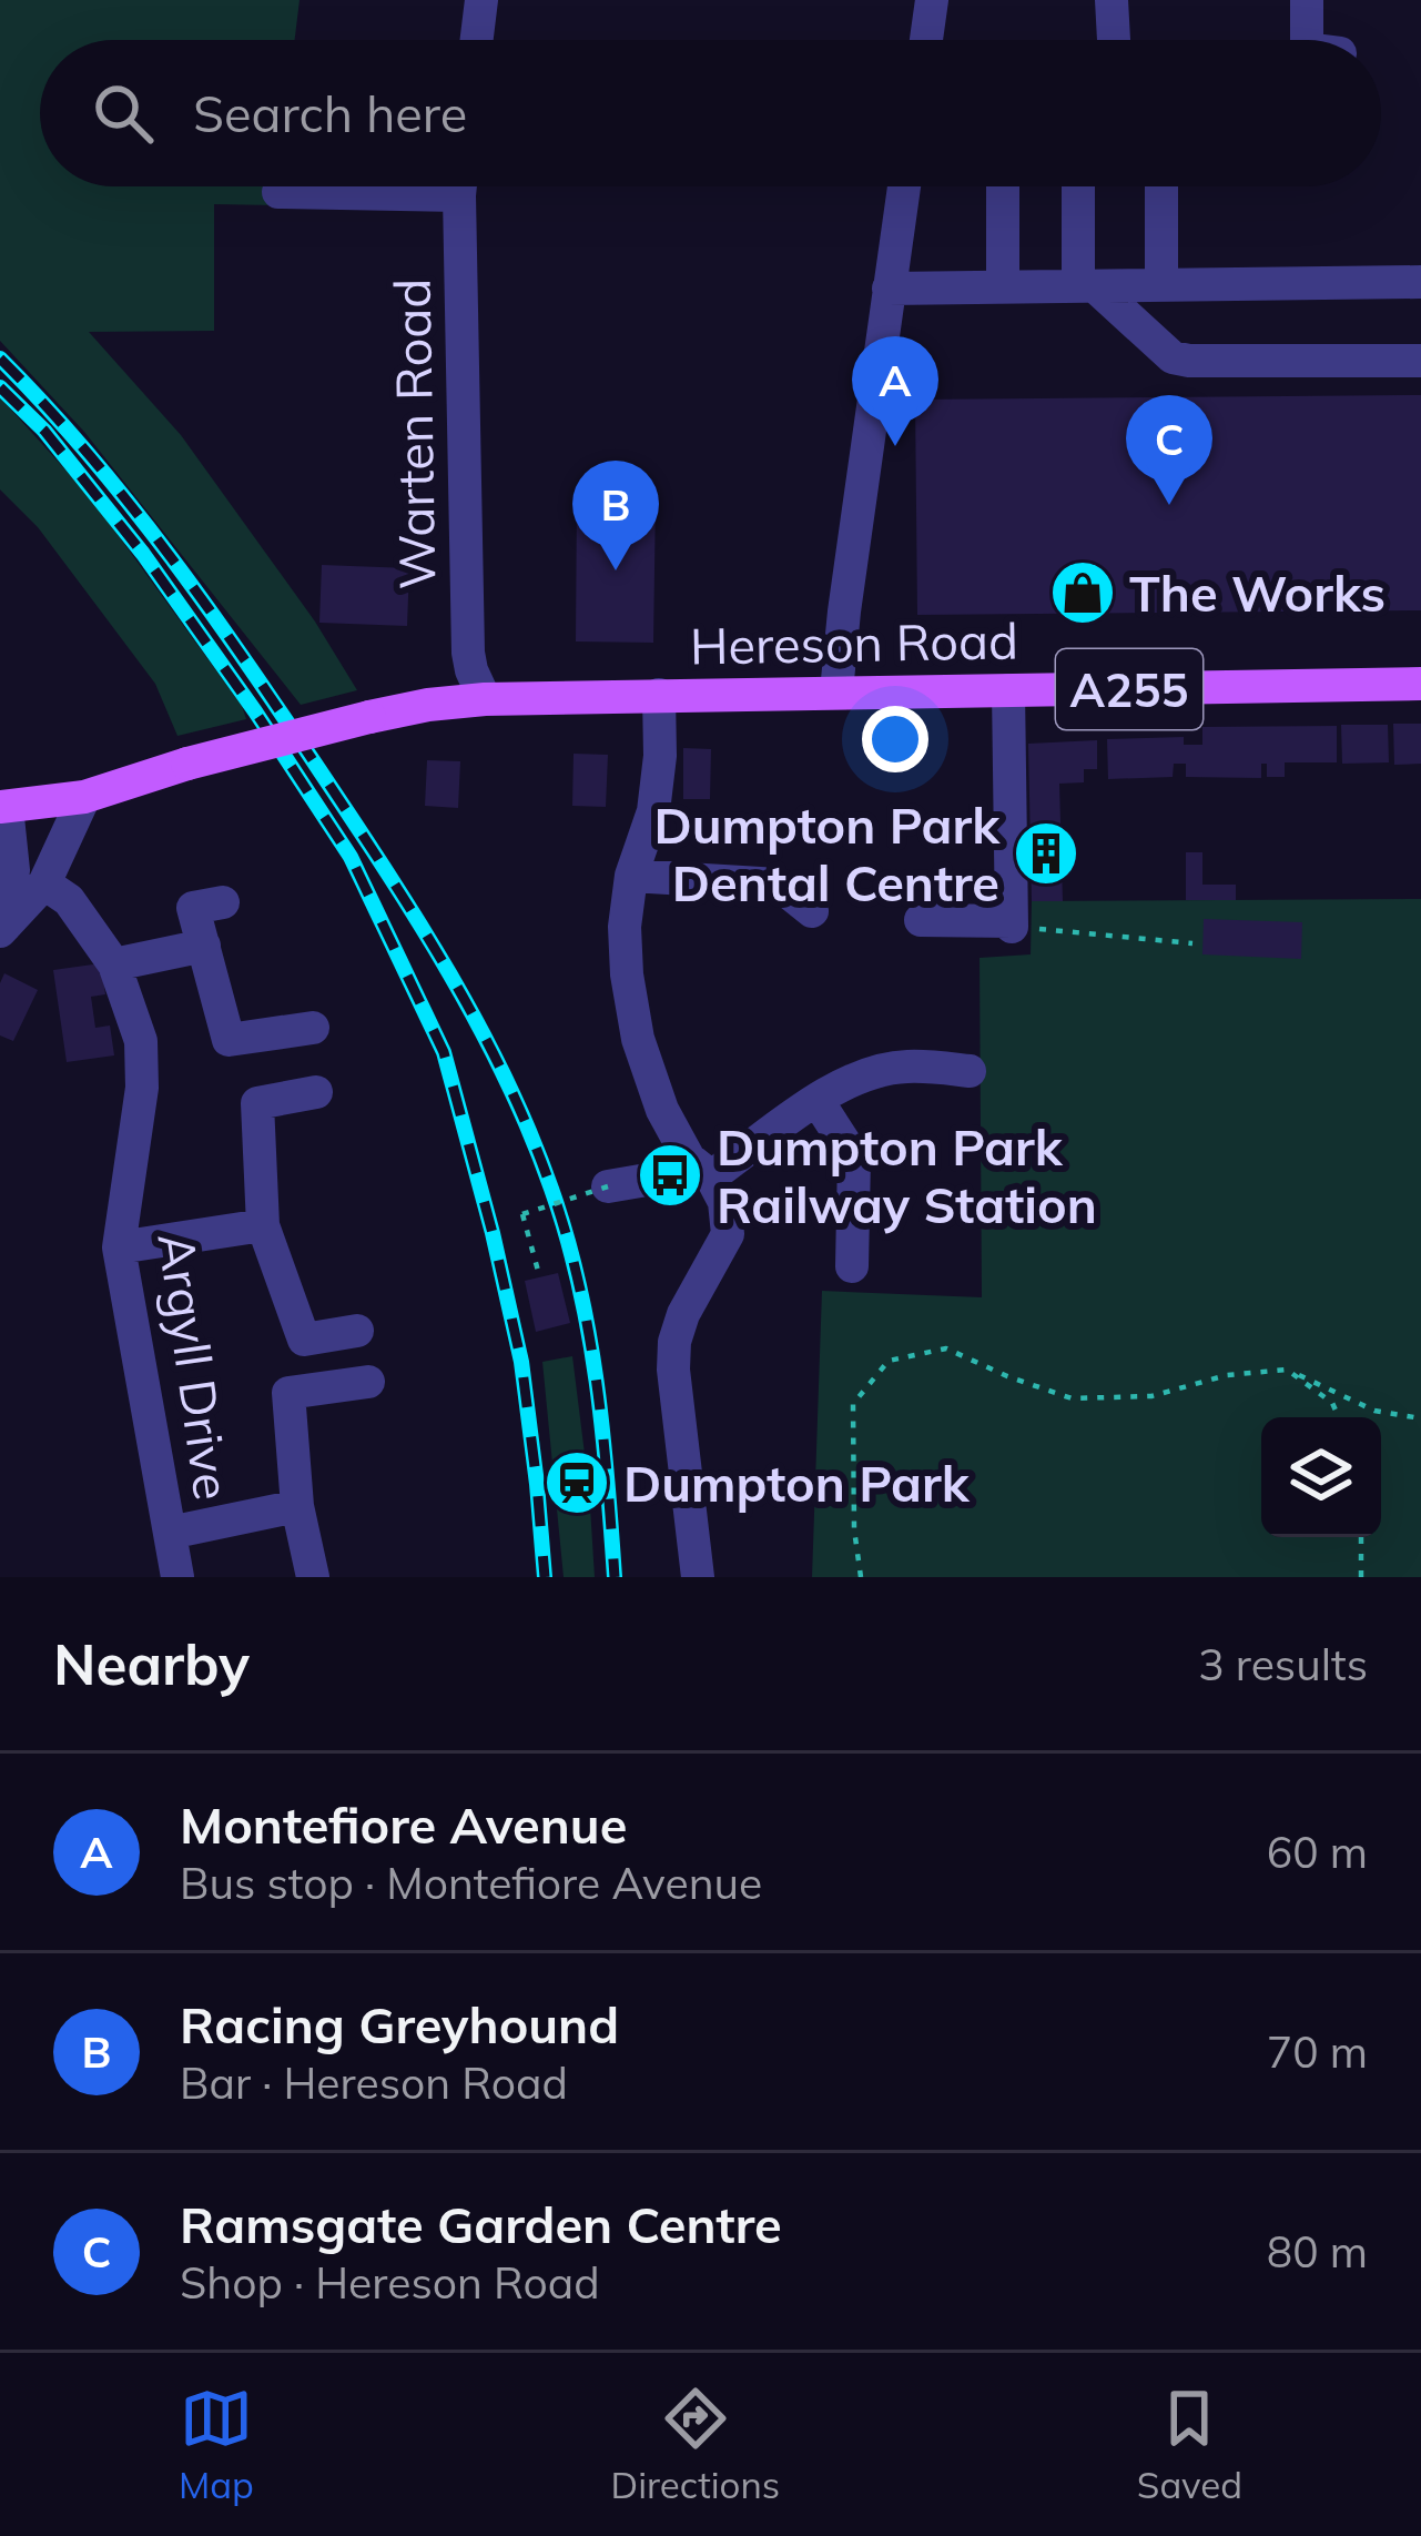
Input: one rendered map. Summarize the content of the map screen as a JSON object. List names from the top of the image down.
{
  "streets": {
    "main road": ["Hereson Road", "A255"],
    "street": ["Warten Road", "Argyll Drive"]
  },
  "crossings": [
    ["Warten Road", "Hereson Road"],
    ["Hereson Road", "A255"]
  ],
  "places": {
    "shop": ["The Works"],
    "building": ["Dumpton Park Dental Centre"],
    "bus stop": ["Dumpton Park Railway Station"],
    "station": ["Dumpton Park"]
  },
  "page": {
    "search": "Search here",
    "pins": ["A", "C", "B"],
    "heading": ["Nearby", "3 results"],
    "list": [
      {
        "mark": "A",
        "name": "Montefiore Avenue",
        "note": "Bus stop · Montefiore Avenue",
        "value": "60 m"
      },
      {
        "mark": "B",
        "name": "Racing Greyhound",
        "note": "Bar · Hereson Road",
        "value": "70 m"
      },
      {
        "mark": "C",
        "name": "Ramsgate Garden Centre",
        "note": "Shop · Hereson Road",
        "value": "80 m"
      }
    ],
    "nav": ["Map", "Directions", "Saved"]
  }
}
